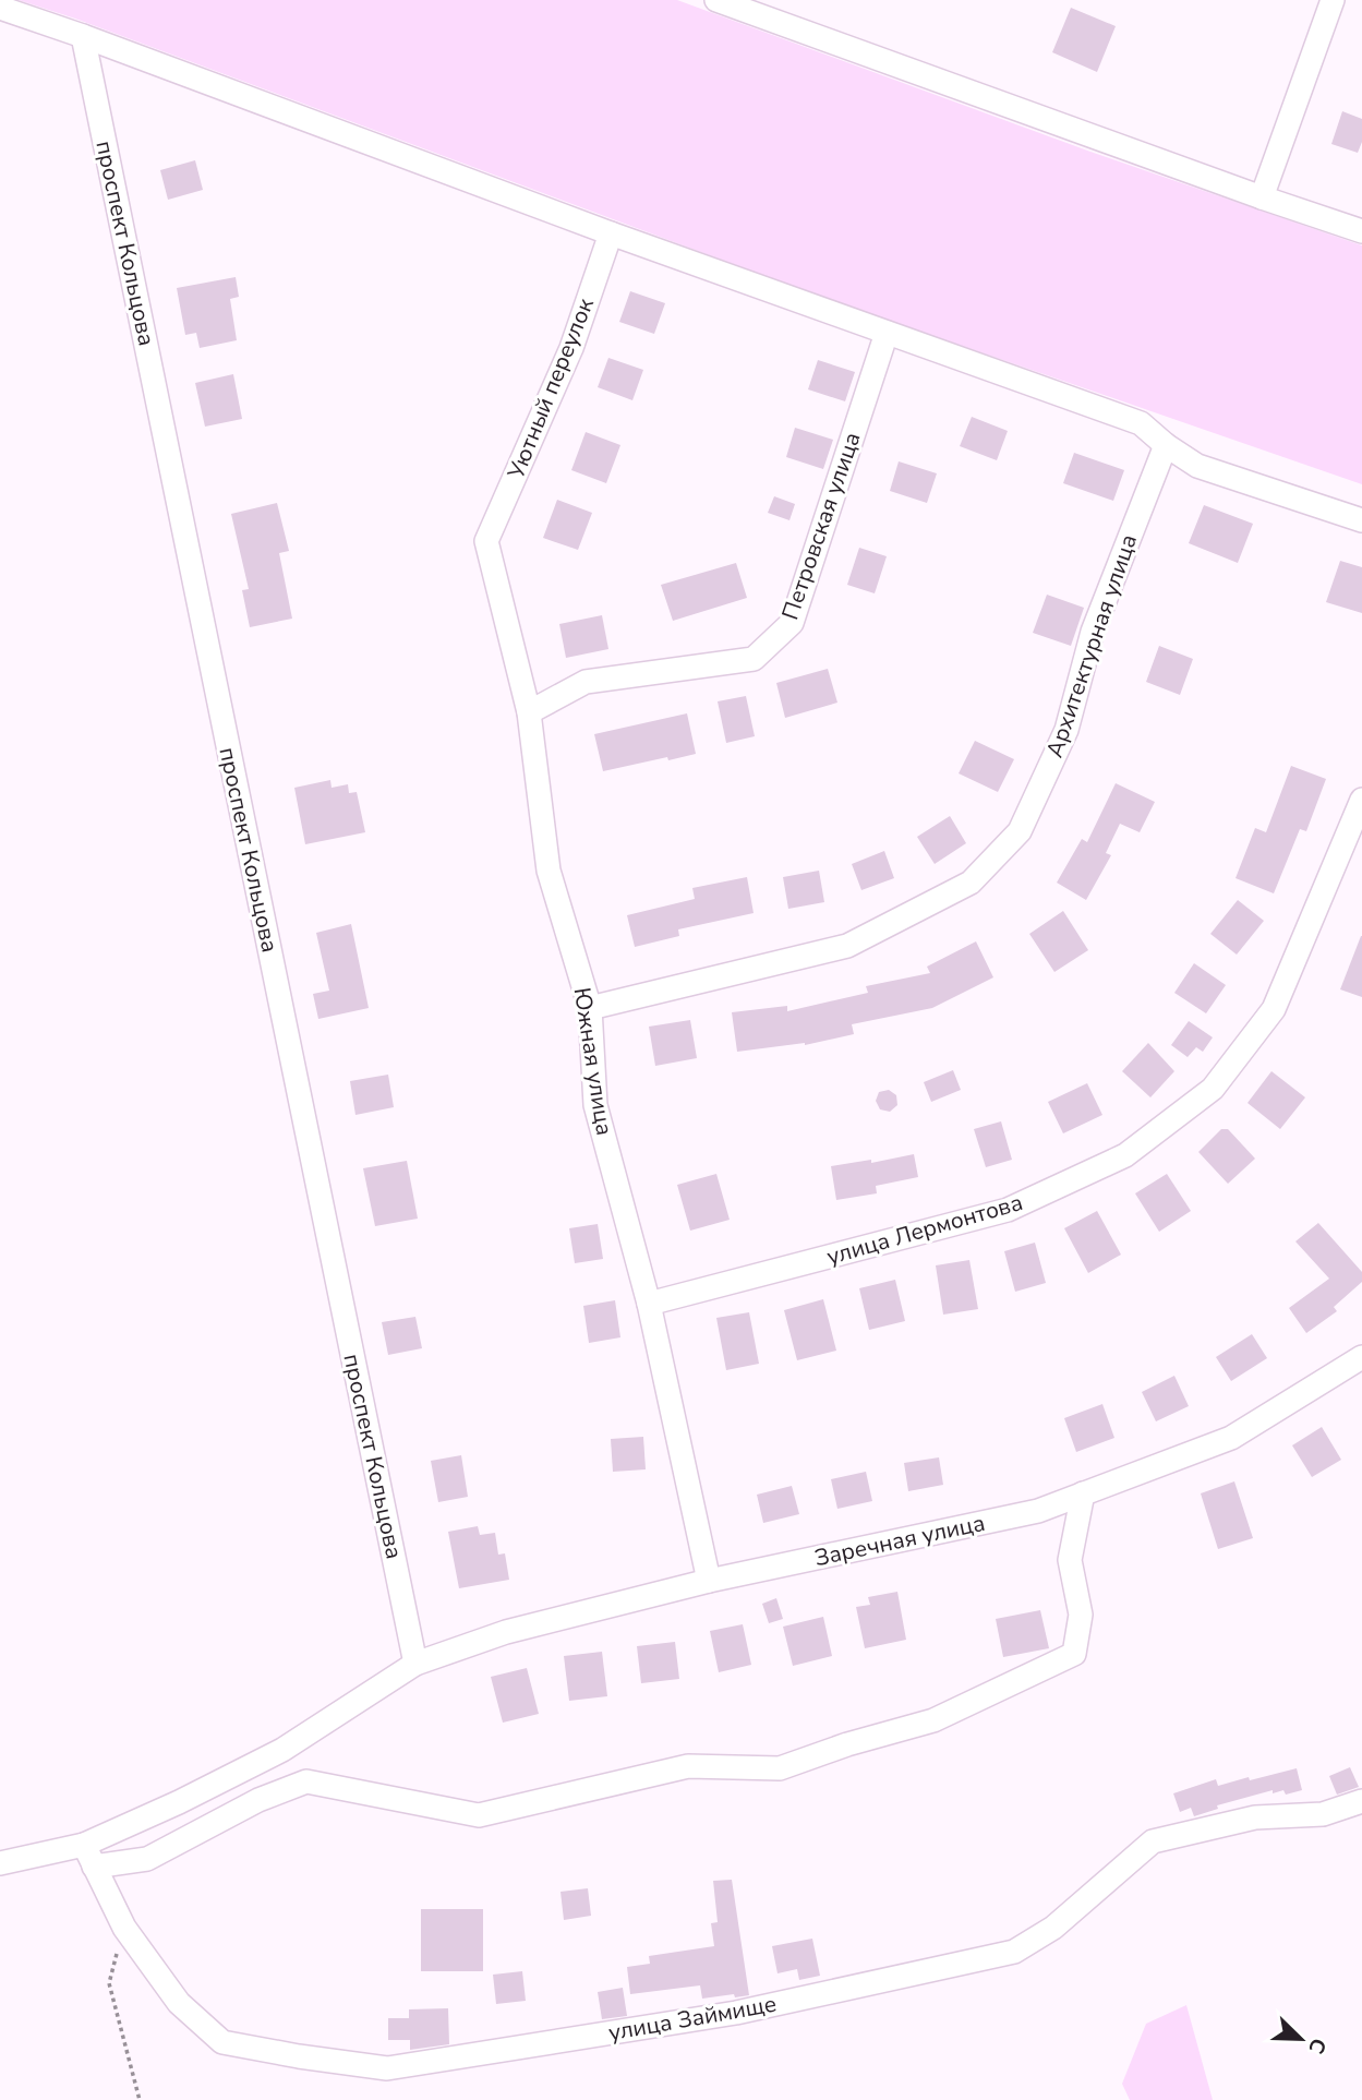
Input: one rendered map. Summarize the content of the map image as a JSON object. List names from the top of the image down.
{
  "streets": {
    "street": [
      "проспект Кольцова",
      "Уютный переулок",
      "Петровская улица",
      "Архитектурная улица",
      "Южная улица",
      "улица Лермонтова",
      "Заречная улица",
      "улица Займище"
    ]
  },
  "crossings": [
    ["проспект Кольцова", "Заречная улица"],
    ["Уютный переулок", "Южная улица"],
    ["Петровская улица", "Южная улица"],
    ["Архитектурная улица", "Южная улица"],
    ["Южная улица", "улица Лермонтова"],
    ["Южная улица", "Заречная улица"],
    ["Заречная улица", "улица Займище"]
  ],
  "north": "bottom right"
}
